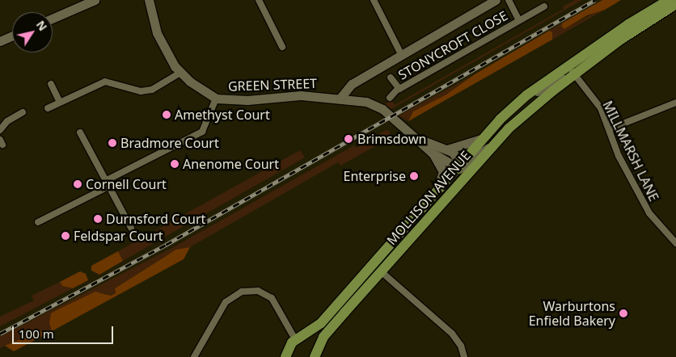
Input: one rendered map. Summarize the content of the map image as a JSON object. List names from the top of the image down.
{
  "streets": {
    "main road": ["MOLLISON AVENUE"],
    "street": ["STONYCROFT CLOSE", "GREEN STREET", "MILLMARSH LANE"]
  },
  "crossings": [
    ["GREEN STREET", "MOLLISON AVENUE"],
    ["MILLMARSH LANE", "MOLLISON AVENUE"]
  ],
  "places": [
    "Amethyst Court",
    "Brimsdown",
    "Bradmore Court",
    "Anenome Court",
    "Enterprise",
    "Cornell Court",
    "Durnsford Court",
    "Feldspar Court",
    "Warburtons Enfield Bakery"
  ],
  "scale_bar": "100 m",
  "north": "top right"
}
